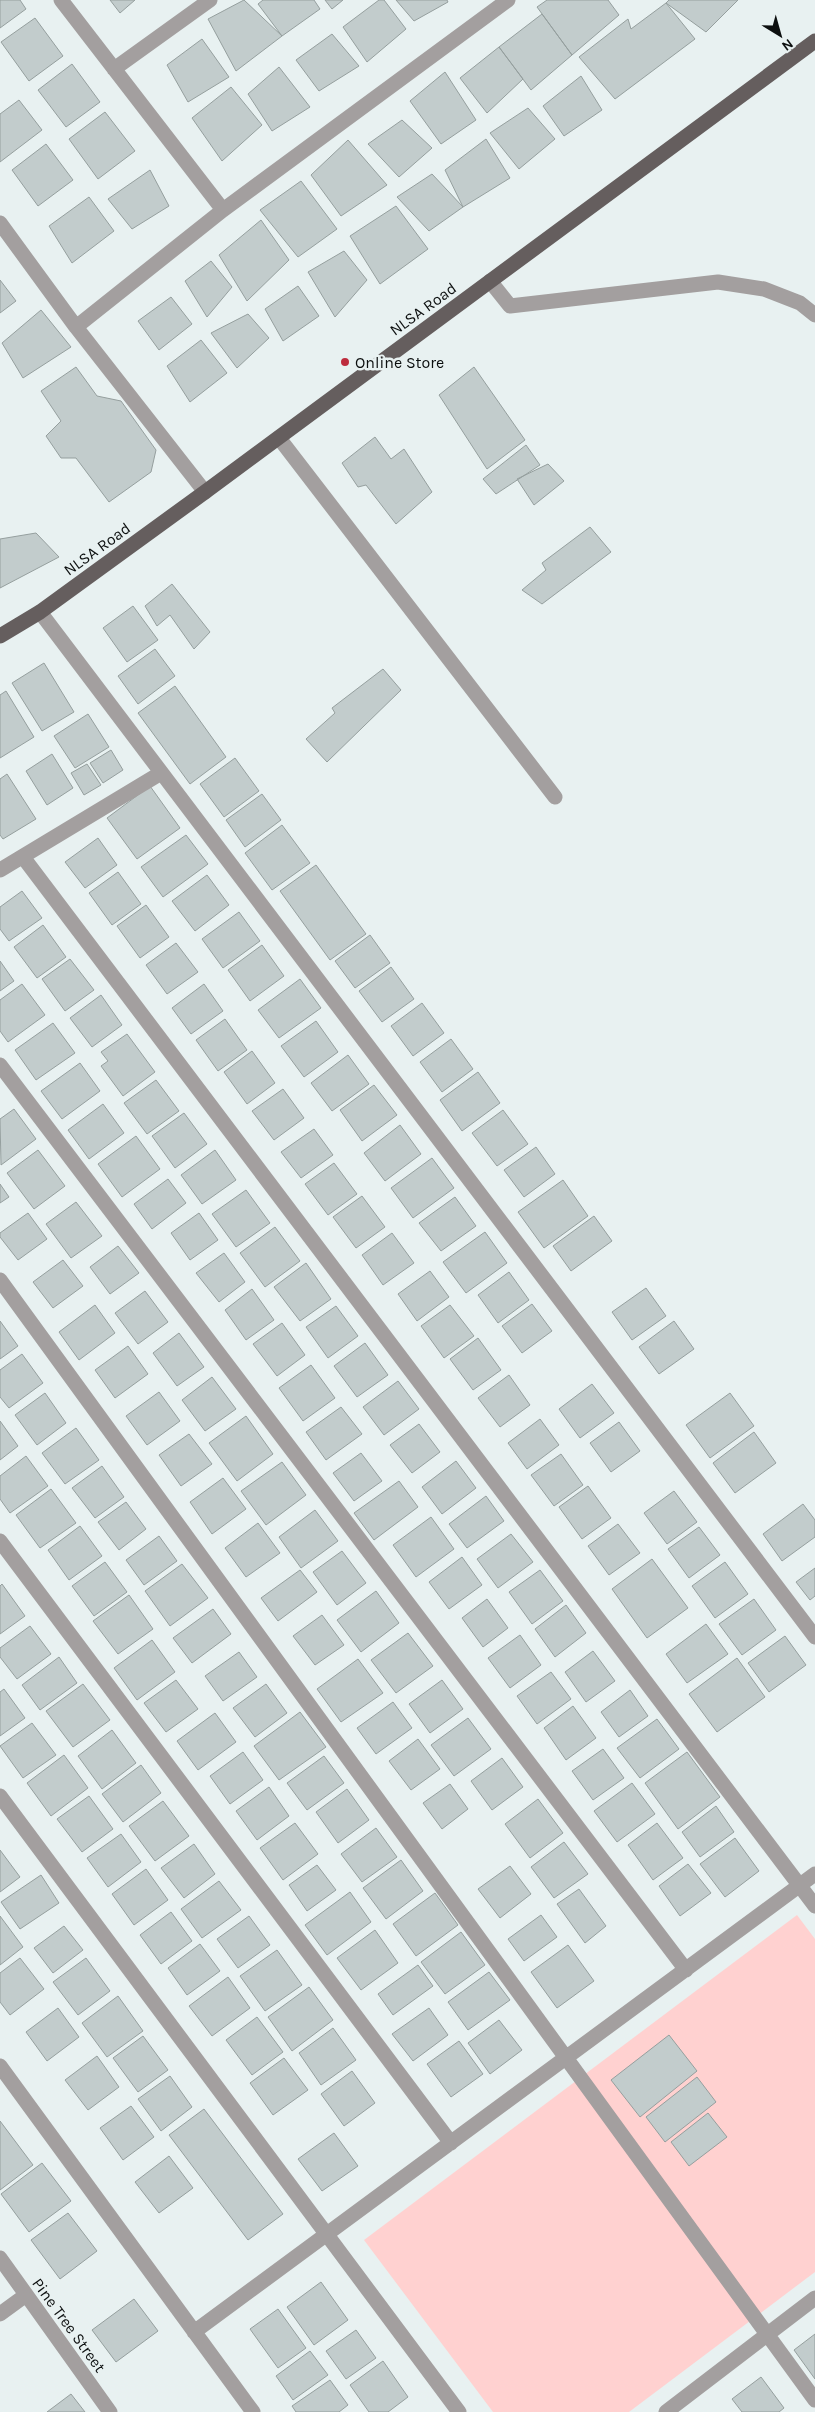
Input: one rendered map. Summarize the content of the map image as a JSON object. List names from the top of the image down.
{
  "streets": {
    "main road": ["NLSA Road"],
    "street": ["Pine Tree Street"]
  },
  "places": ["Online Store"],
  "north": "bottom right"
}
